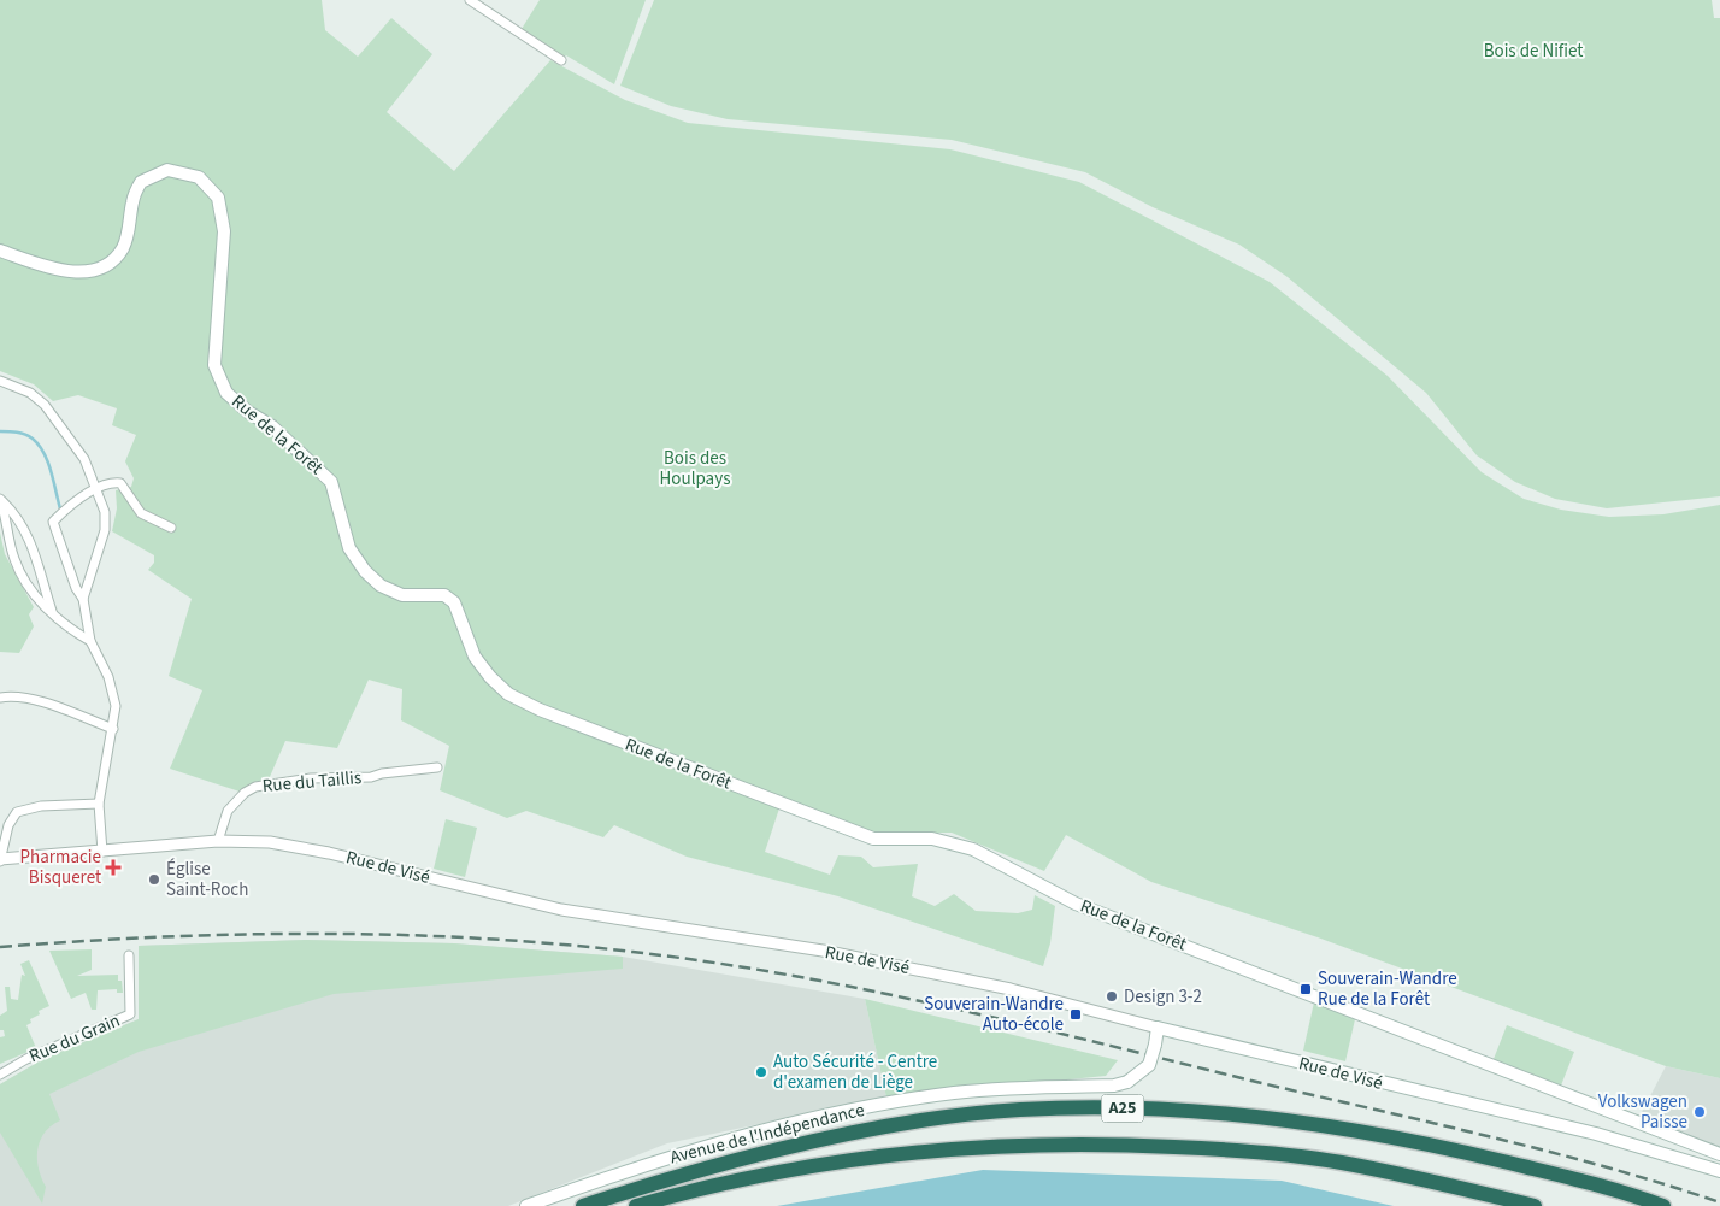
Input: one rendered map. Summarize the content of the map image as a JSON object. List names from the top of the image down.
{
  "streets": {
    "highway": ["A25"],
    "main road": ["Rue de la Forêt", "Rue de Visé", "Avenue de l'Indépendance"],
    "street": ["Rue du Taillis", "Rue du Grain"]
  },
  "crossings": [
    ["Rue du Taillis", "Rue de Visé"],
    ["Rue de Visé", "Avenue de l'Indépendance"]
  ],
  "parks": ["Bois de Nifiet", "Bois des Houlpays"],
  "places": {
    "health": ["Pharmacie Bisqueret"],
    "other": [
      "Église Saint-Roch",
      "Design 3-2",
      "Auto Sécurité - Centre d'examen de Liège",
      "Volkswagen Paisse"
    ],
    "transit": ["Souverain-Wandre Rue de la Forêt", "Souverain-Wandre Auto-école"]
  }
}
